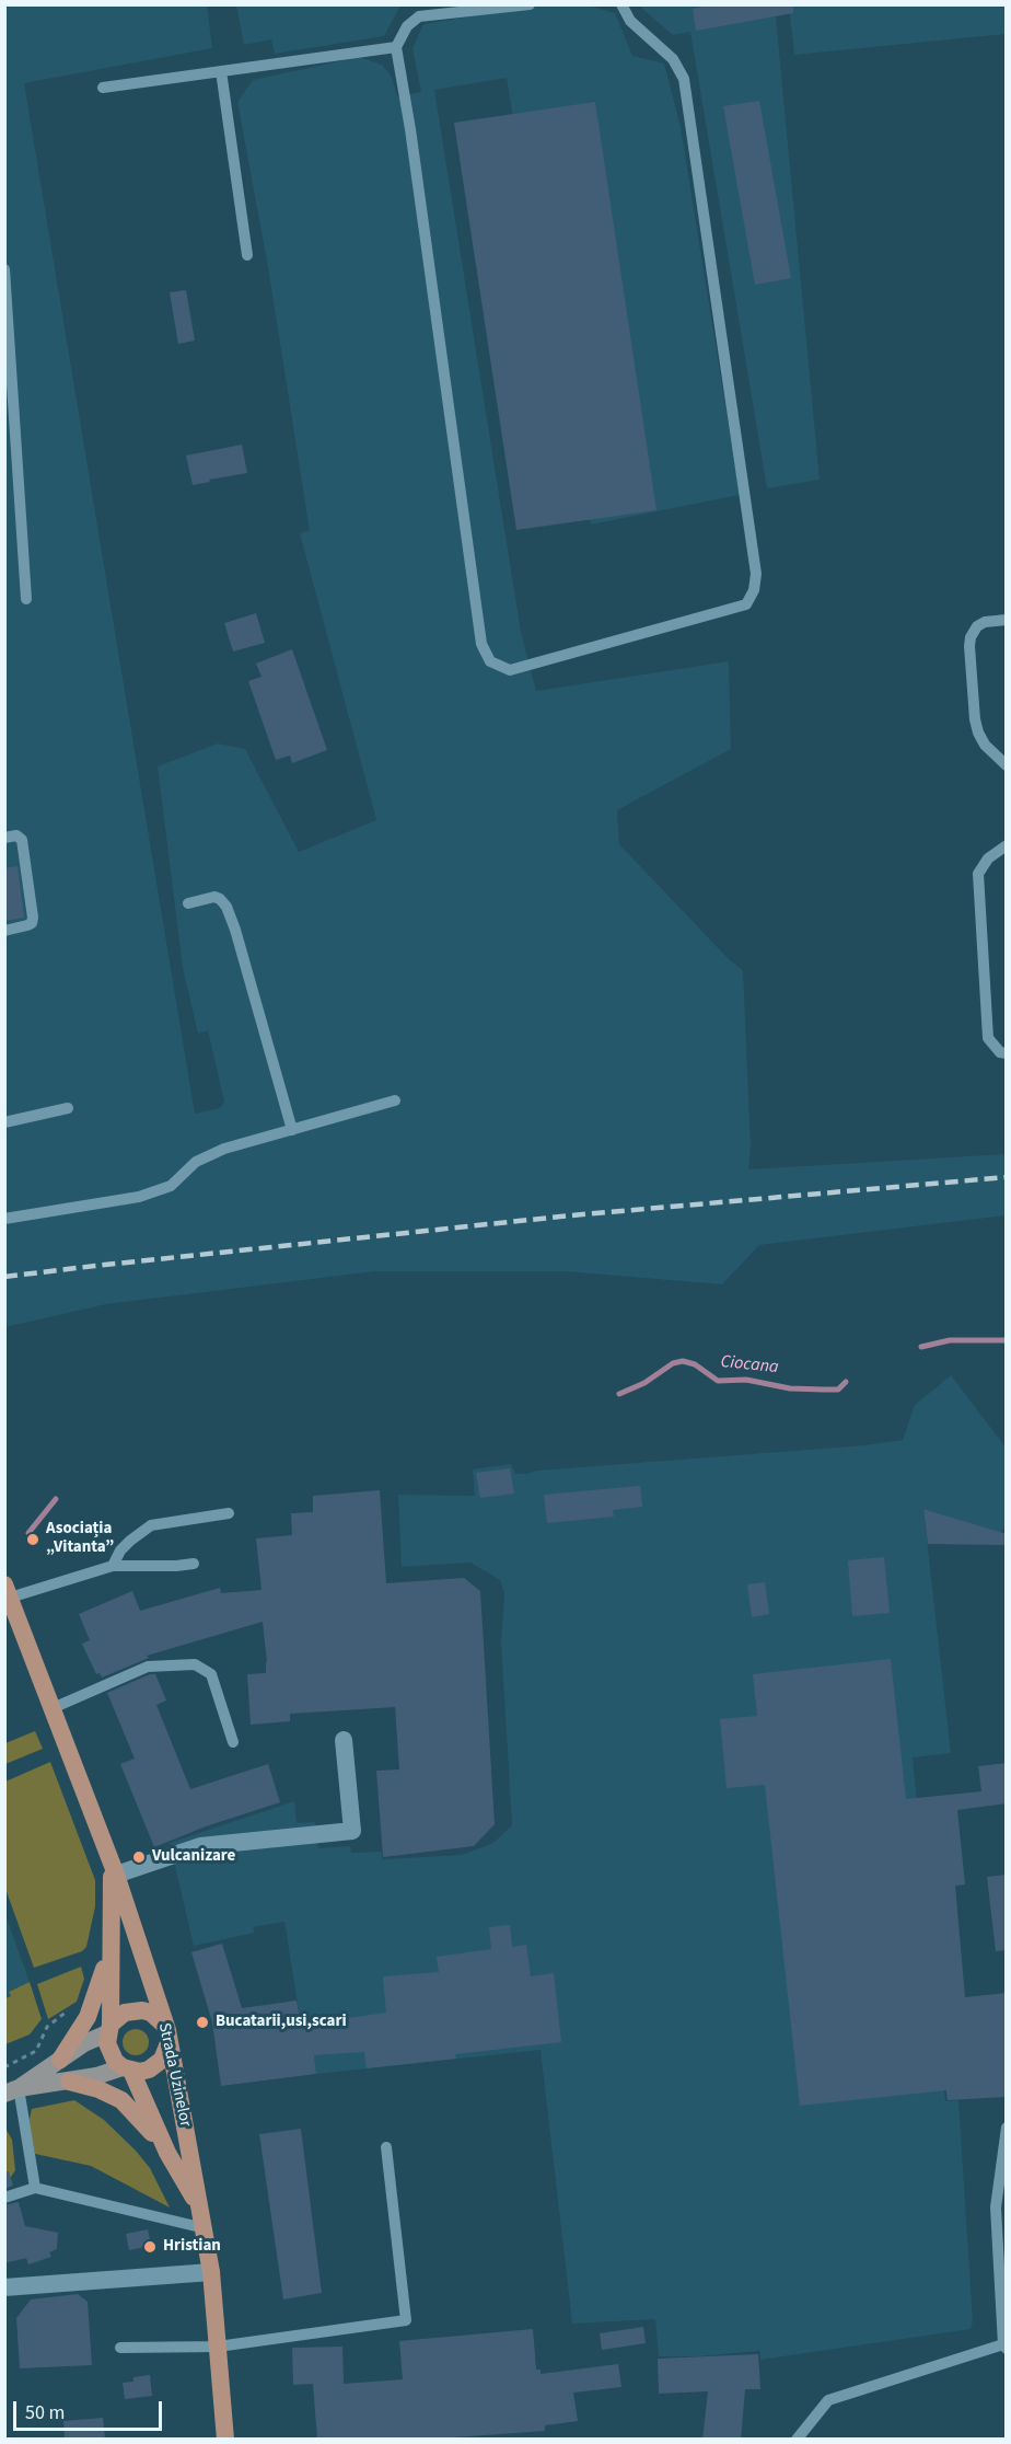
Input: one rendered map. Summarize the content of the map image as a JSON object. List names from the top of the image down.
{
  "streets": {
    "main road": ["Strada Uzinelor"]
  },
  "water": ["Ciocana"],
  "places": [
    "Asociația „Vitanta”",
    "Vulcanizare",
    "Bucatarii,usi,scari",
    "Hristian"
  ],
  "scale_bar": "50 m"
}
